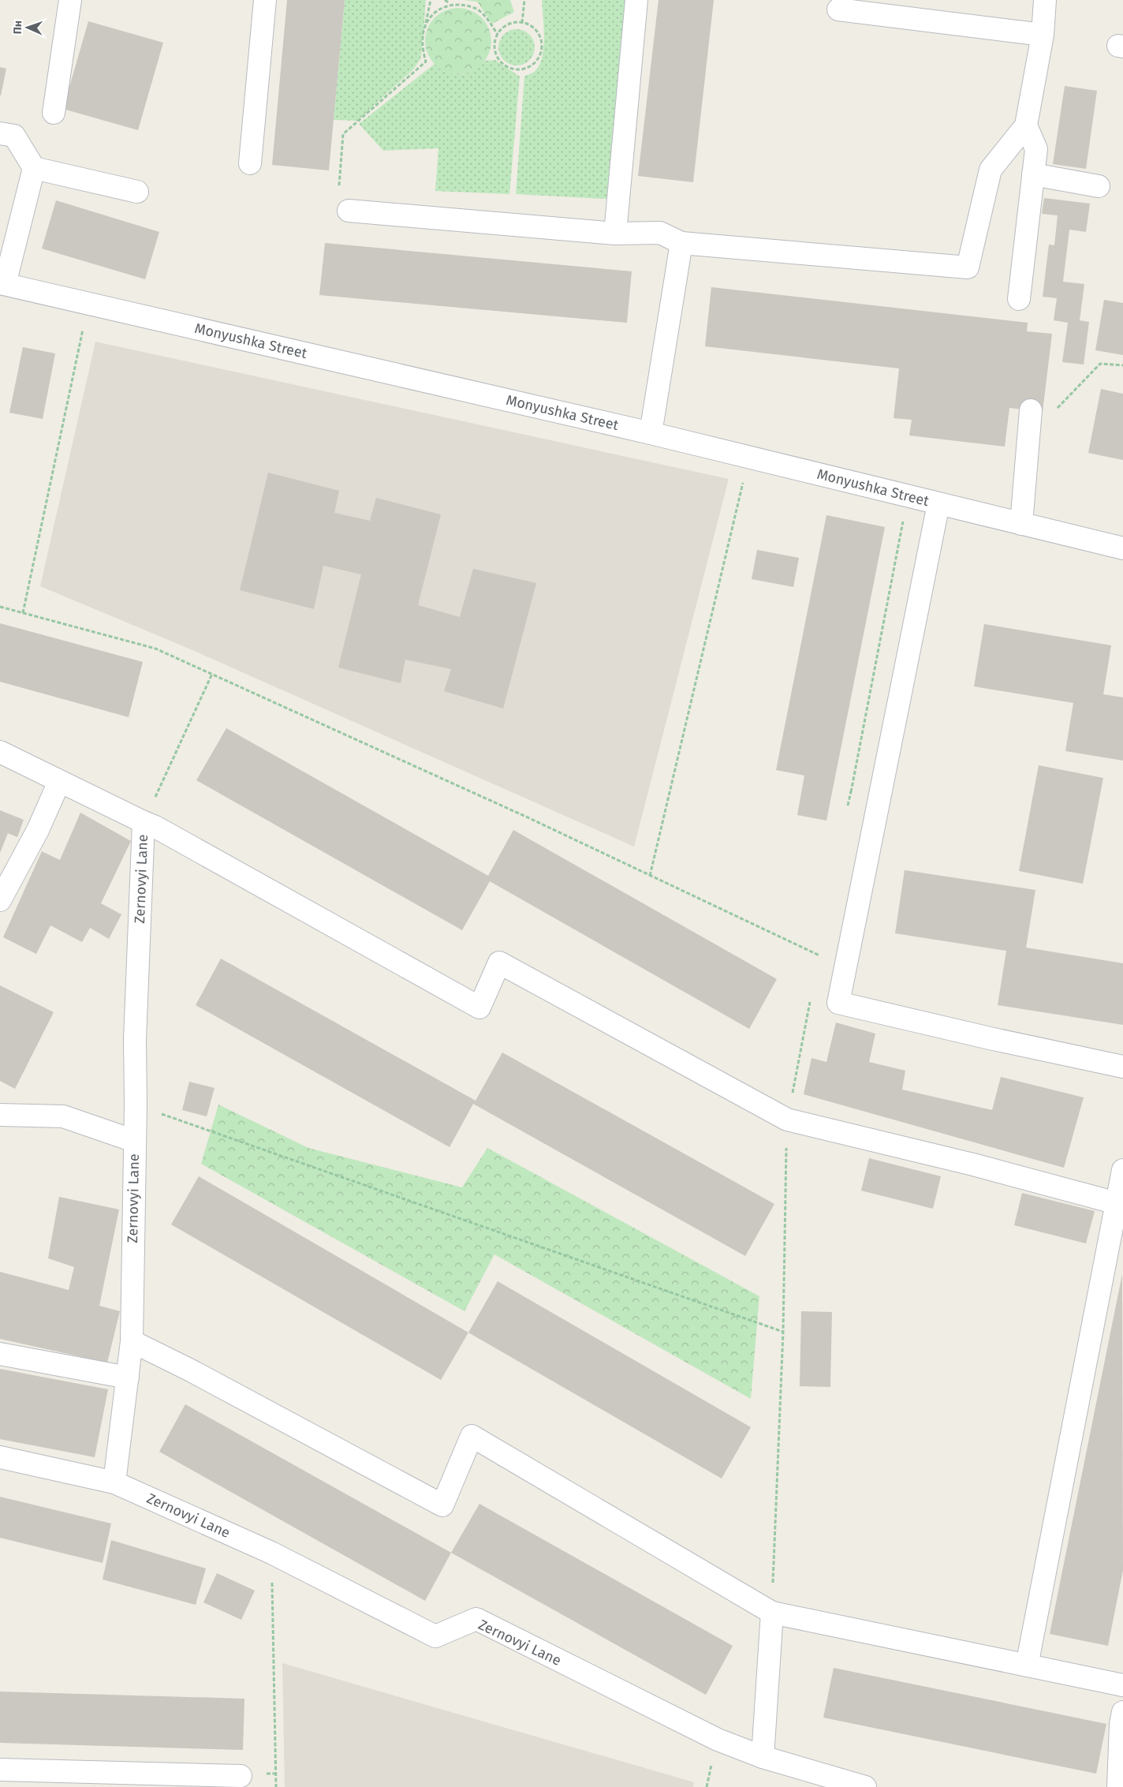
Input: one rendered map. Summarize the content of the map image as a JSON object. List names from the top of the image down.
{
  "streets": {
    "street": ["Monyushka Street", "Zernovyi Lane"]
  },
  "north": "left"
}
